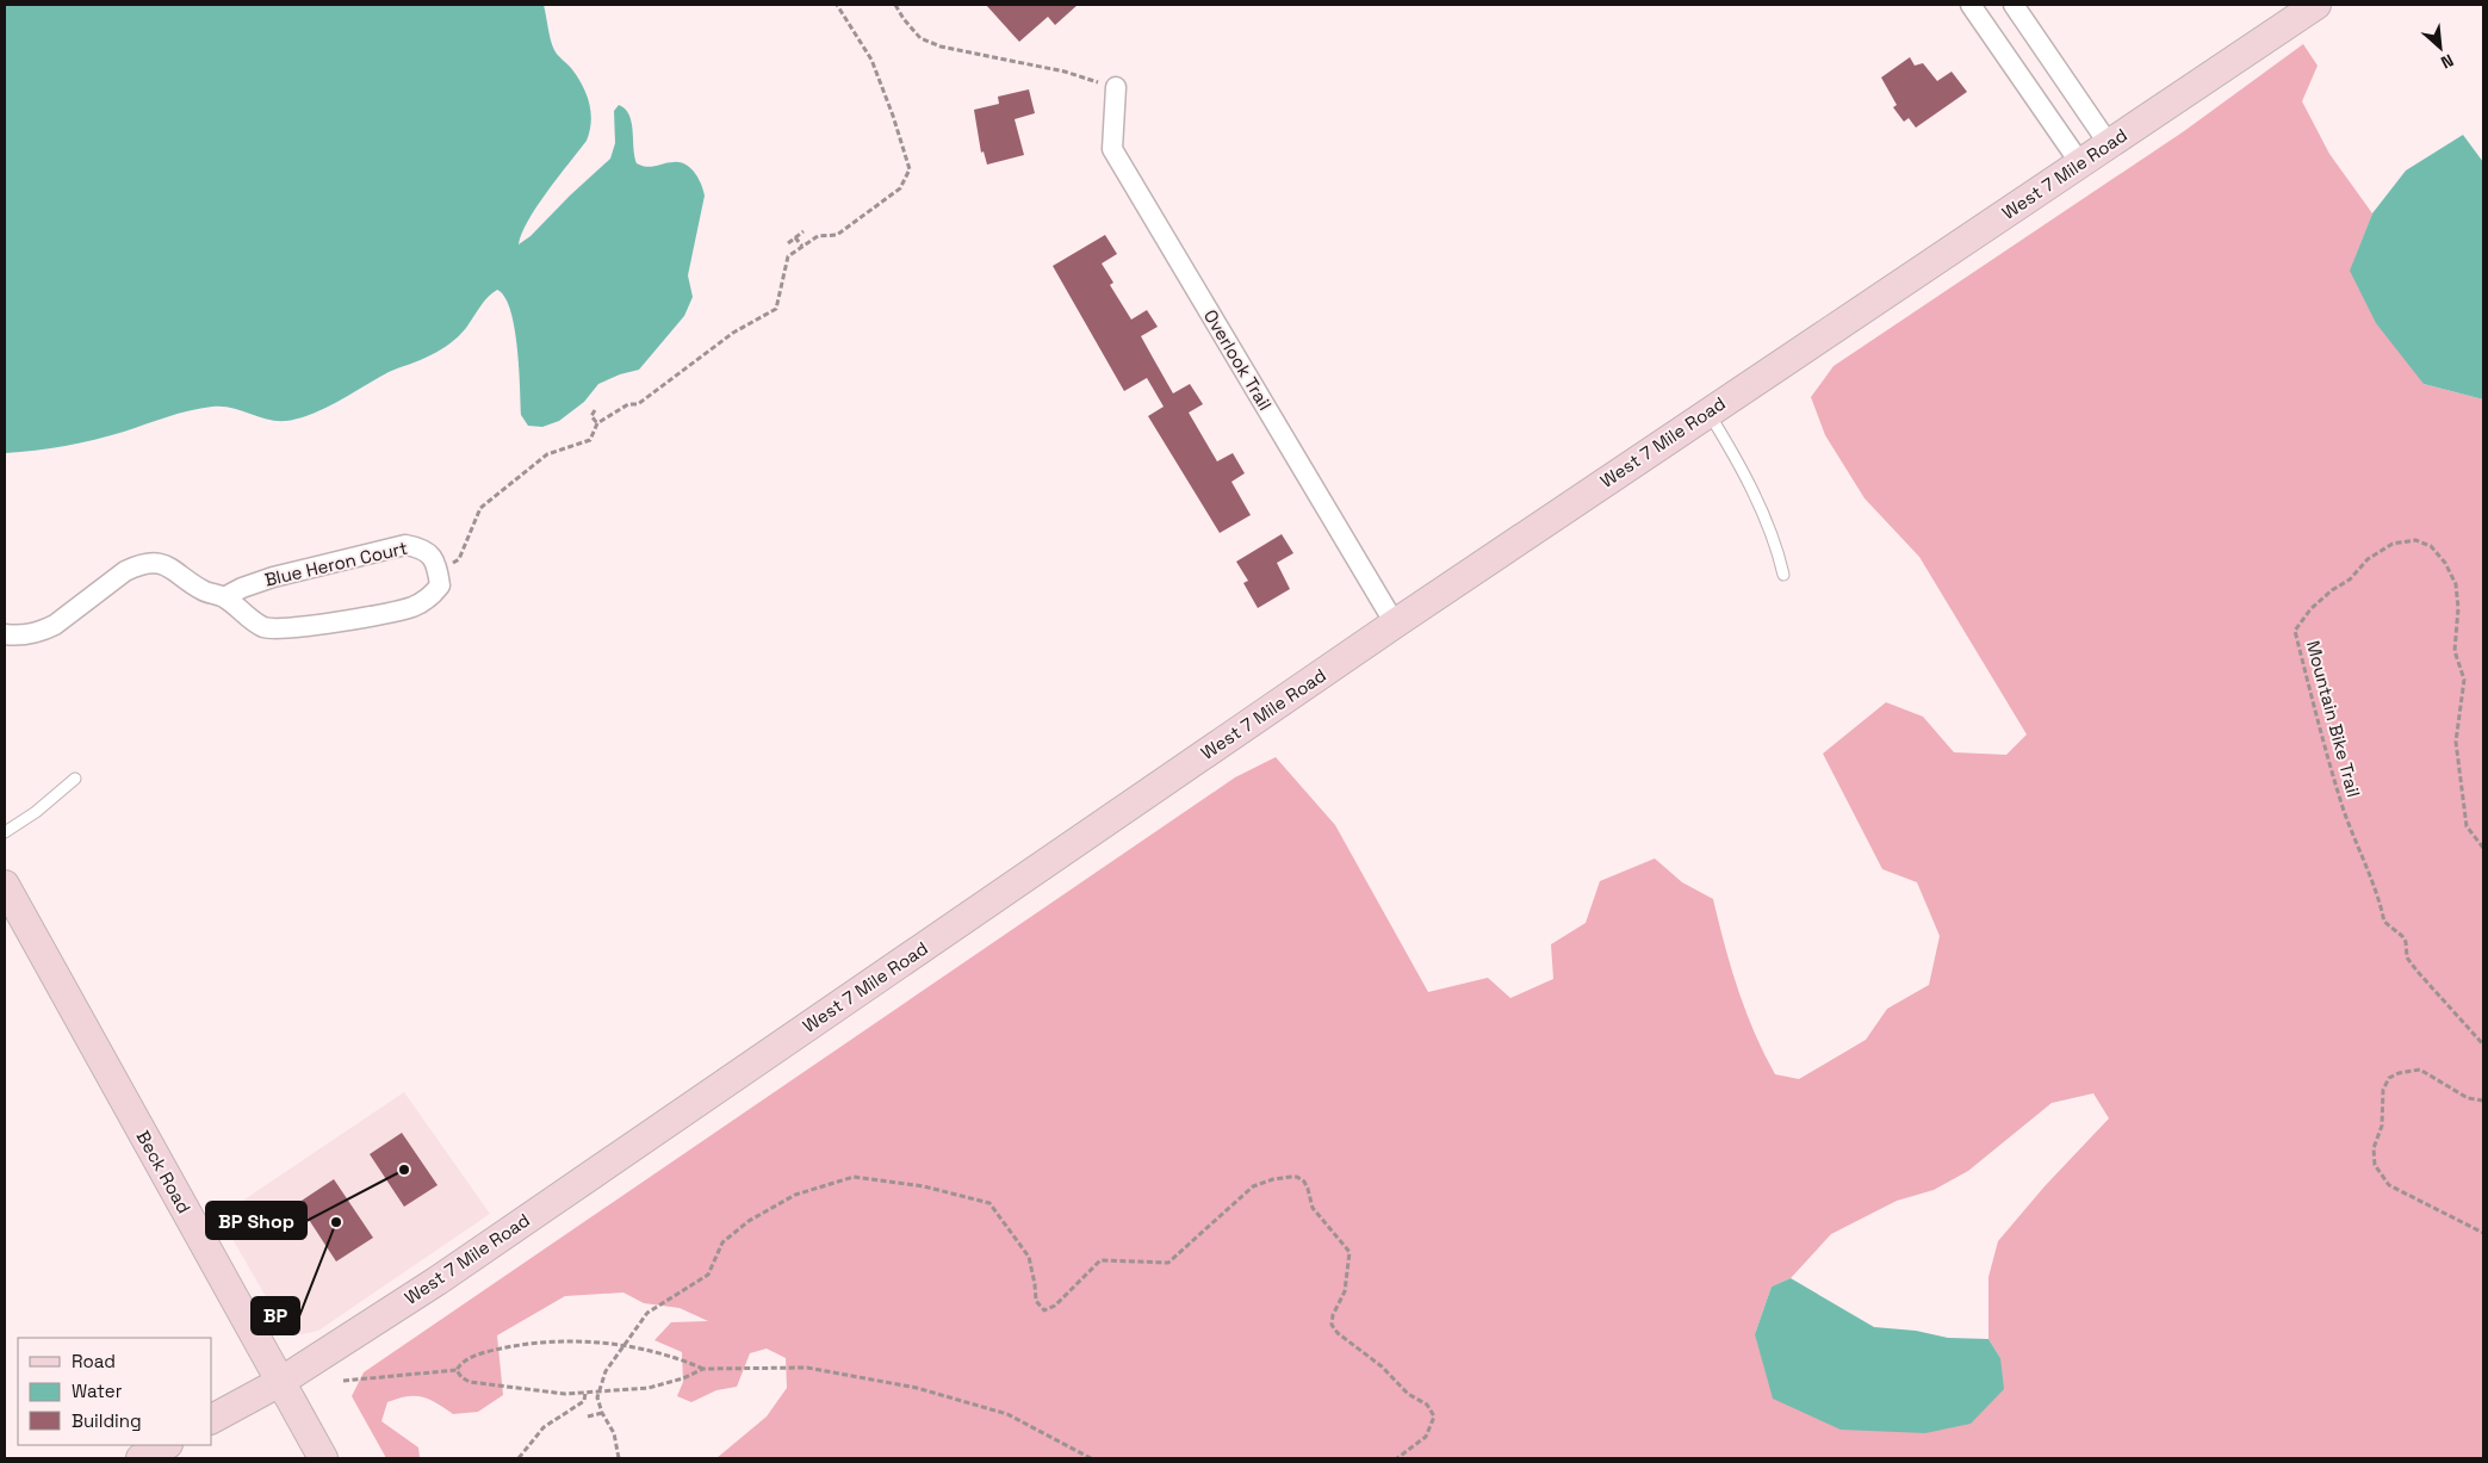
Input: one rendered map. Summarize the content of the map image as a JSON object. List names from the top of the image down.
{
  "streets": {
    "street": [
      "West 7 Mile Road",
      "Overlook Trail",
      "Blue Heron Court",
      "Beck Road"
    ],
    "path": ["Mountain Bike Trail"]
  },
  "crossings": [
    ["West 7 Mile Road", "Overlook Trail"],
    ["West 7 Mile Road", "Beck Road"]
  ],
  "places": ["BP Shop", "BP"],
  "legend": ["Road", "Water", "Building"],
  "north": "bottom right"
}
